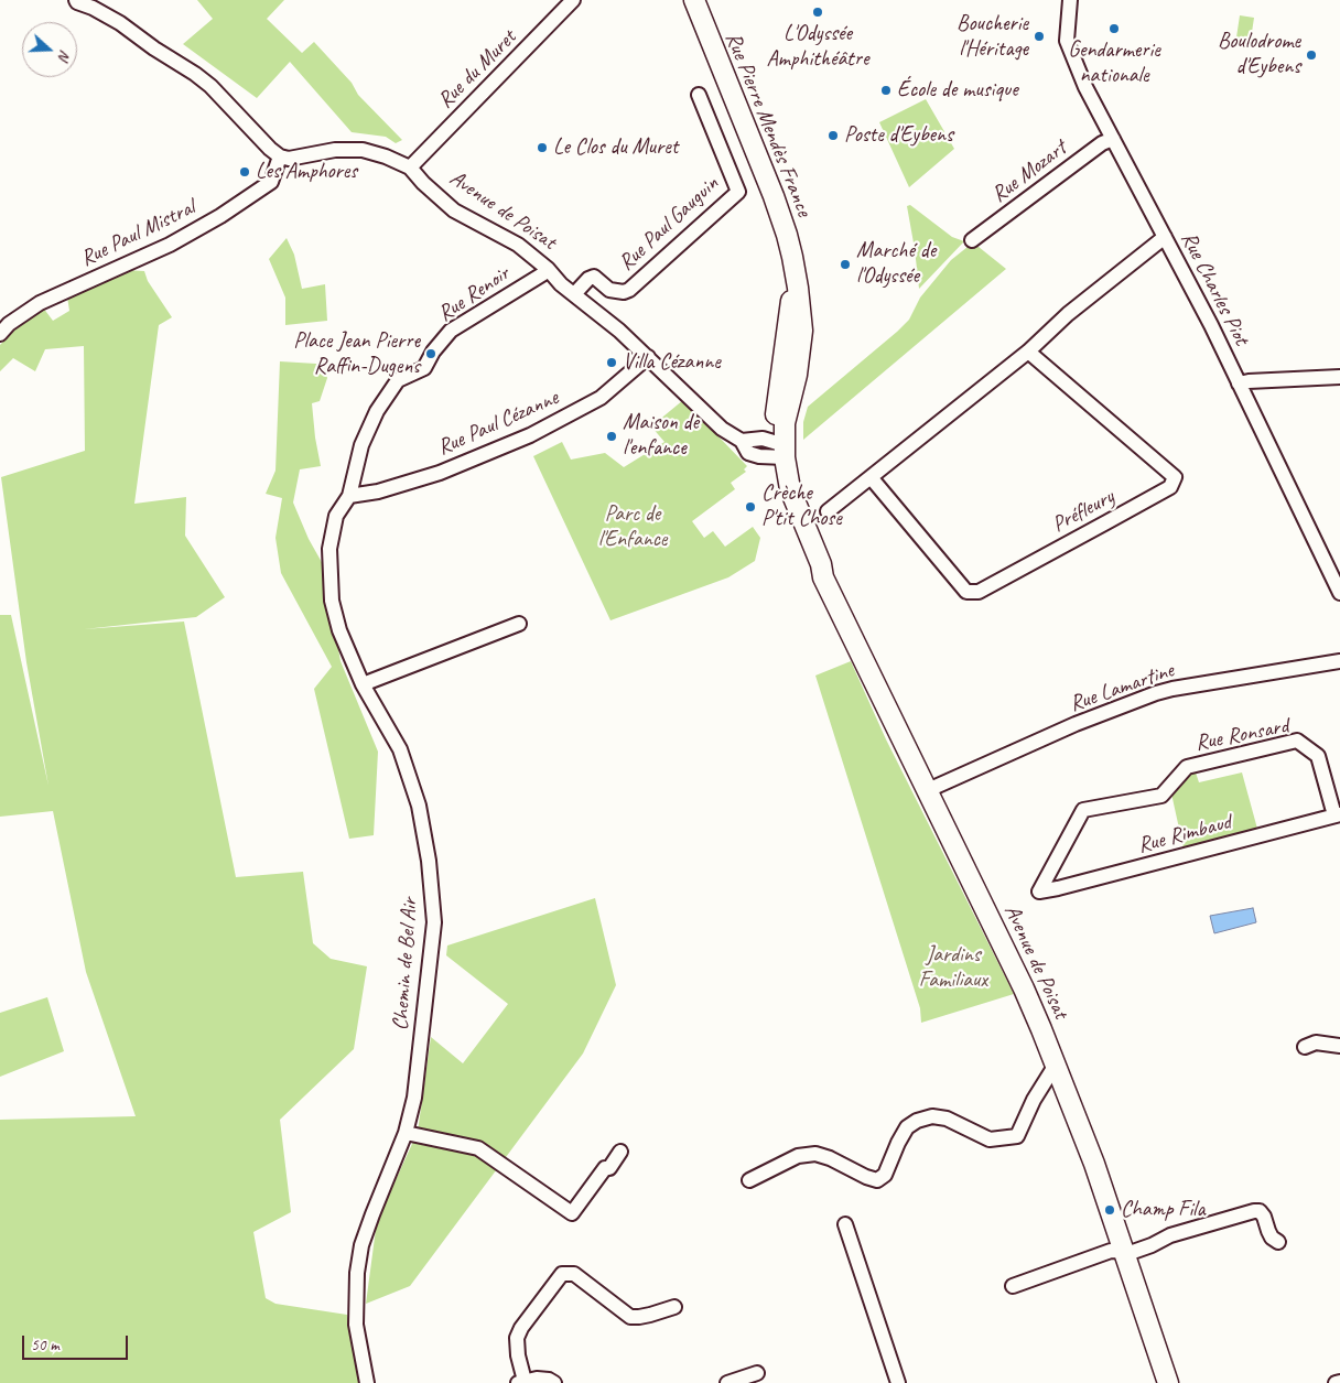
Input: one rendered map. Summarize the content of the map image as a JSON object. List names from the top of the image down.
{
  "streets": {
    "main road": ["Rue Pierre Mendès France", "Avenue de Poisat"],
    "street": [
      "Rue du Muret",
      "Rue Mozart",
      "Rue Paul Gauguin",
      "Rue Paul Mistral",
      "Rue Charles Piot",
      "Rue Renoir",
      "Rue Paul Cézanne",
      "Préfleury",
      "Rue Lamartine",
      "Rue Ronsard",
      "Rue Rimbaud",
      "Chemin de Bel Air"
    ]
  },
  "crossings": [
    ["Rue du Muret", "Avenue de Poisat"],
    ["Rue Pierre Mendès France", "Avenue de Poisat"],
    ["Rue Mozart", "Rue Charles Piot"],
    ["Avenue de Poisat", "Rue Paul Gauguin"],
    ["Avenue de Poisat", "Rue Paul Mistral"],
    ["Avenue de Poisat", "Rue Renoir"],
    ["Avenue de Poisat", "Rue Paul Cézanne"],
    ["Avenue de Poisat", "Rue Lamartine"],
    ["Rue Renoir", "Rue Paul Cézanne"],
    ["Rue Renoir", "Chemin de Bel Air"],
    ["Rue Paul Cézanne", "Chemin de Bel Air"],
    ["Rue Ronsard", "Rue Rimbaud"]
  ],
  "parks": ["Parc de l'Enfance", "Jardins Familiaux"],
  "places": [
    "L'Odyssée Amphithéâtre",
    "Gendarmerie nationale",
    "Boucherie l'Héritage",
    "Boulodrome d'Eybens",
    "École de musique",
    "Poste d'Eybens",
    "Le Clos du Muret",
    "Les Amphores",
    "Marché de l'Odyssée",
    "Place Jean Pierre Raffin-Dugens",
    "Villa Cézanne",
    "Maison de l'enfance",
    "Crèche P'tit Chose",
    "Champ Fila"
  ],
  "scale_bar": "50 m",
  "north": "right"
}
